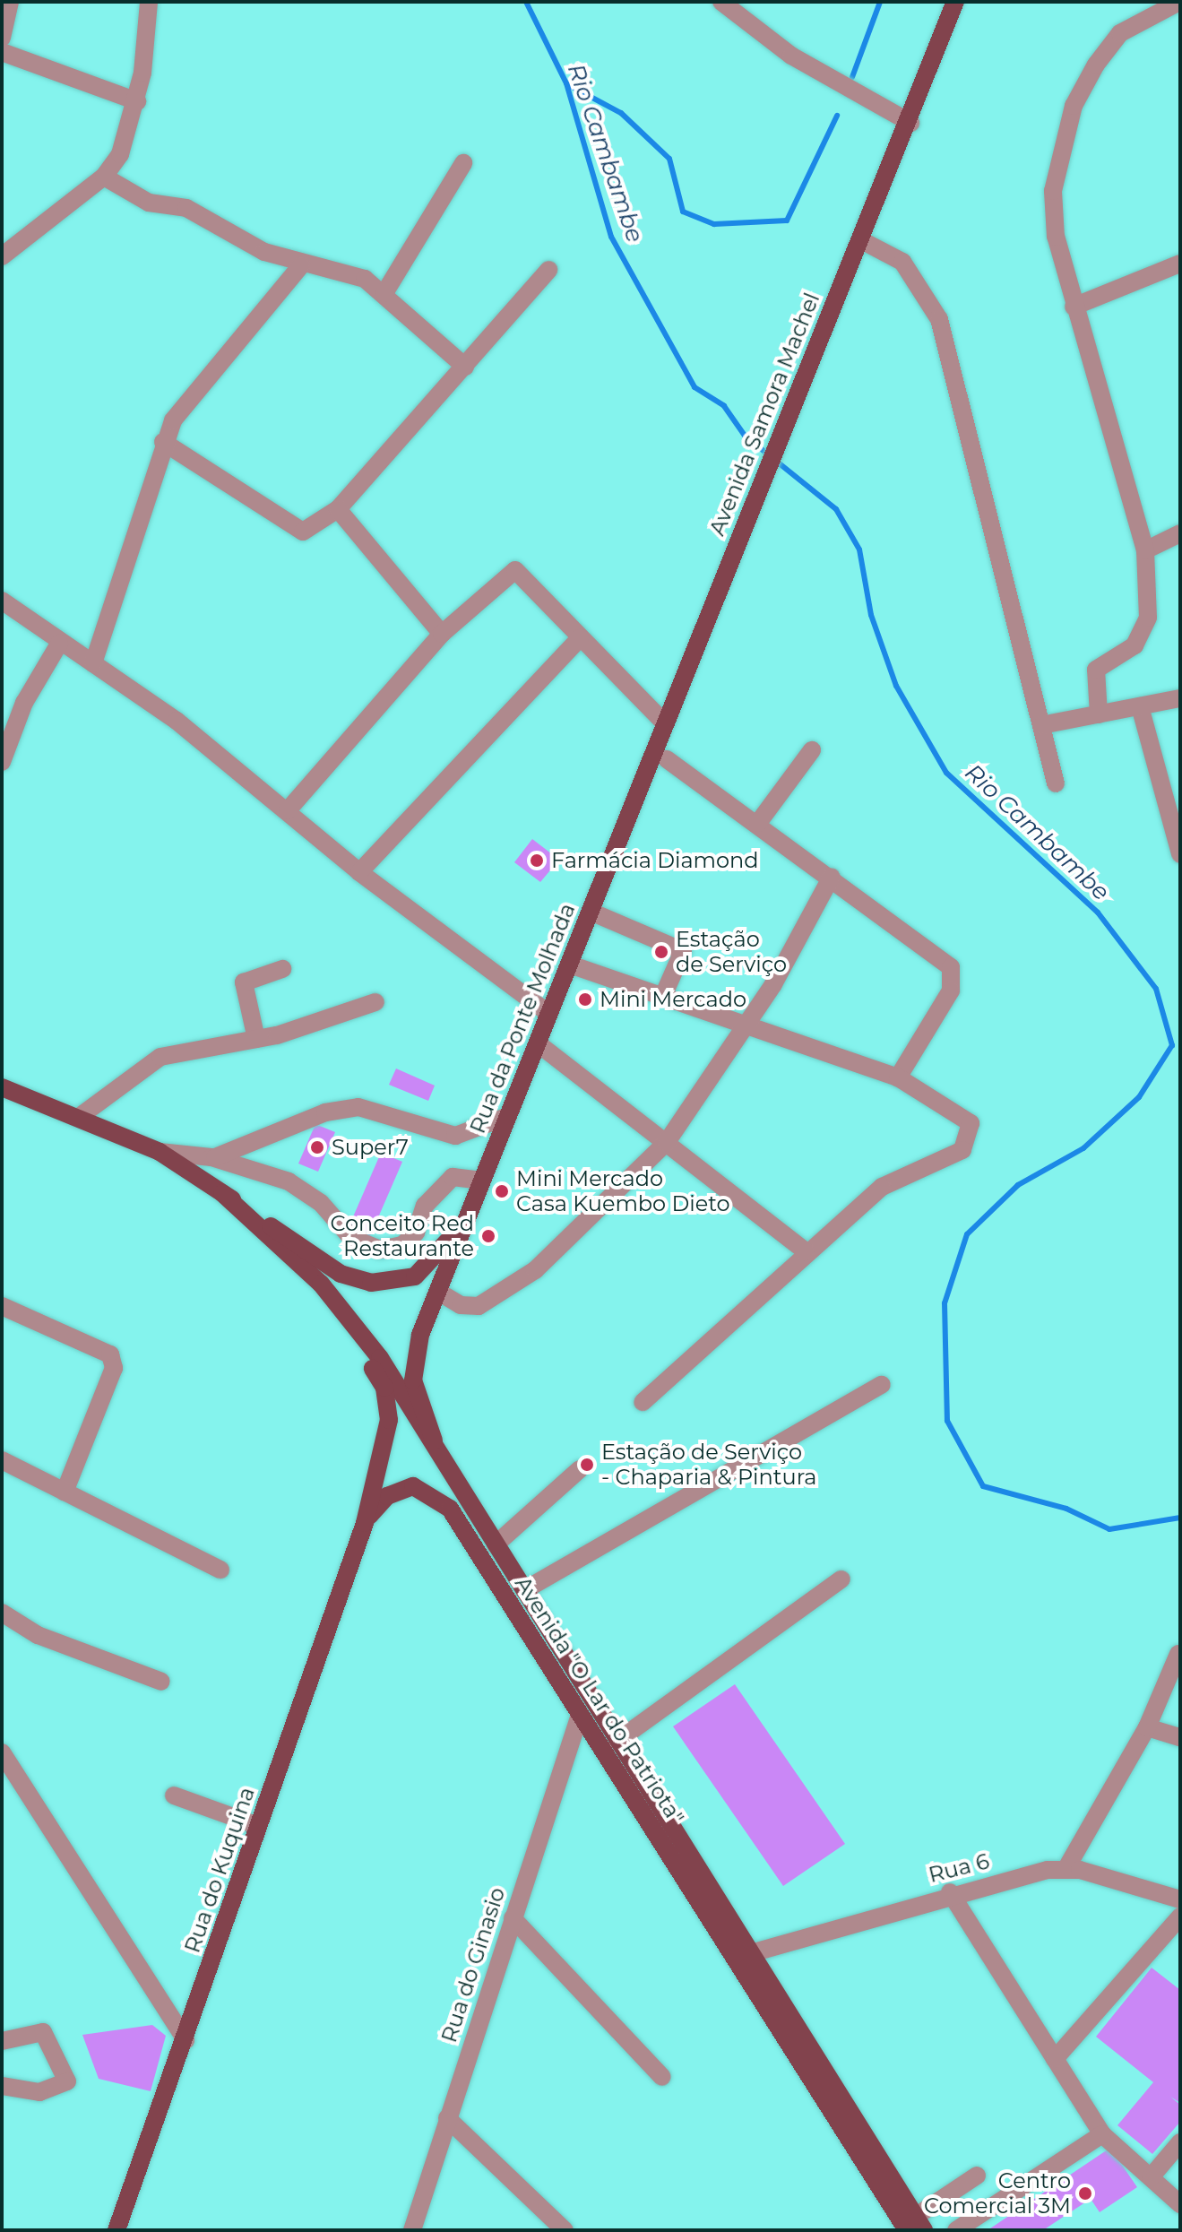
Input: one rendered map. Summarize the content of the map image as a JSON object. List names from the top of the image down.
{
  "streets": {
    "main road": [
      "Avenida Samora Machel",
      "Rua da Ponte Molhada",
      "Avenida \"O Lar do Patriota\"",
      "Rua do Kuquina"
    ],
    "street": ["Rua 6", "Rua do Ginasio"]
  },
  "crossings": [
    ["Avenida Samora Machel", "Rua da Ponte Molhada"],
    ["Rua da Ponte Molhada", "Avenida \"O Lar do Patriota\""],
    ["Avenida \"O Lar do Patriota\"", "Rua 6"],
    ["Avenida \"O Lar do Patriota\"", "Rua do Kuquina"],
    ["Avenida \"O Lar do Patriota\"", "Rua do Ginasio"]
  ],
  "water": ["Rio Cambambe"],
  "places": [
    "Farmácia Diamond",
    "Estação de Serviço",
    "Mini Mercado",
    "Super7",
    "Mini Mercado Casa Kuembo Dieto",
    "Conceito Red Restaurante",
    "Estação de Serviço - Chaparia & Pintura",
    "Centro Comercial 3M"
  ]
}
